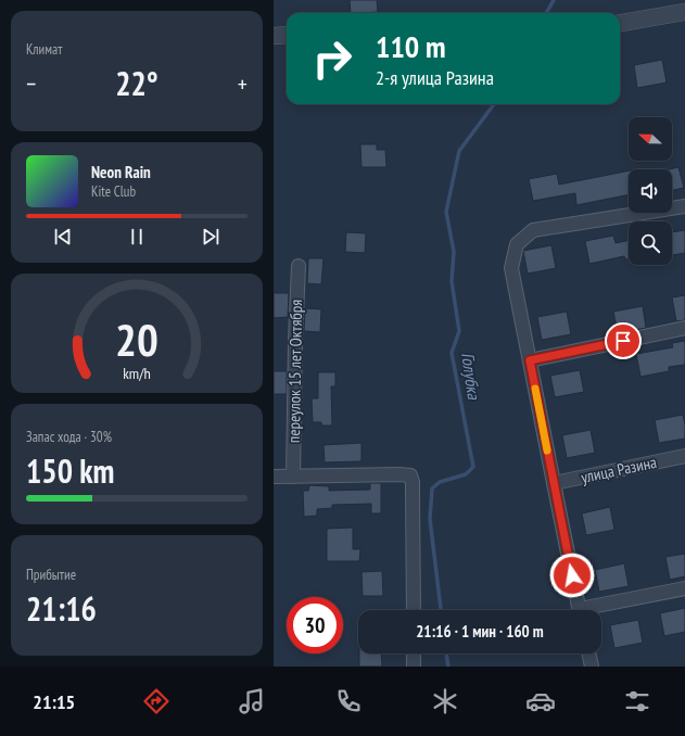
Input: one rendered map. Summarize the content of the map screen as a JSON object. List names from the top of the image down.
{
  "streets": {
    "street": ["переулок 15 лет Октября", "улица Разина"]
  },
  "water": ["Голубка"],
  "north": "left",
  "page": {
    "tile": [
      "Климат",
      ["Запас хода · 30%", "150 km"],
      ["Прибытие", "21:16"]
    ],
    "turn": ["110 m", "2-я улица Разина"],
    "heat": ["−", "22°", "+"],
    "song": ["Neon Rain", "Kite Club"],
    "limit": "30",
    "trip": "21:16 · 1 мин · 160 m",
    "tabs": "21:15",
    "gauge": ["20", "km/h"]
  }
}
